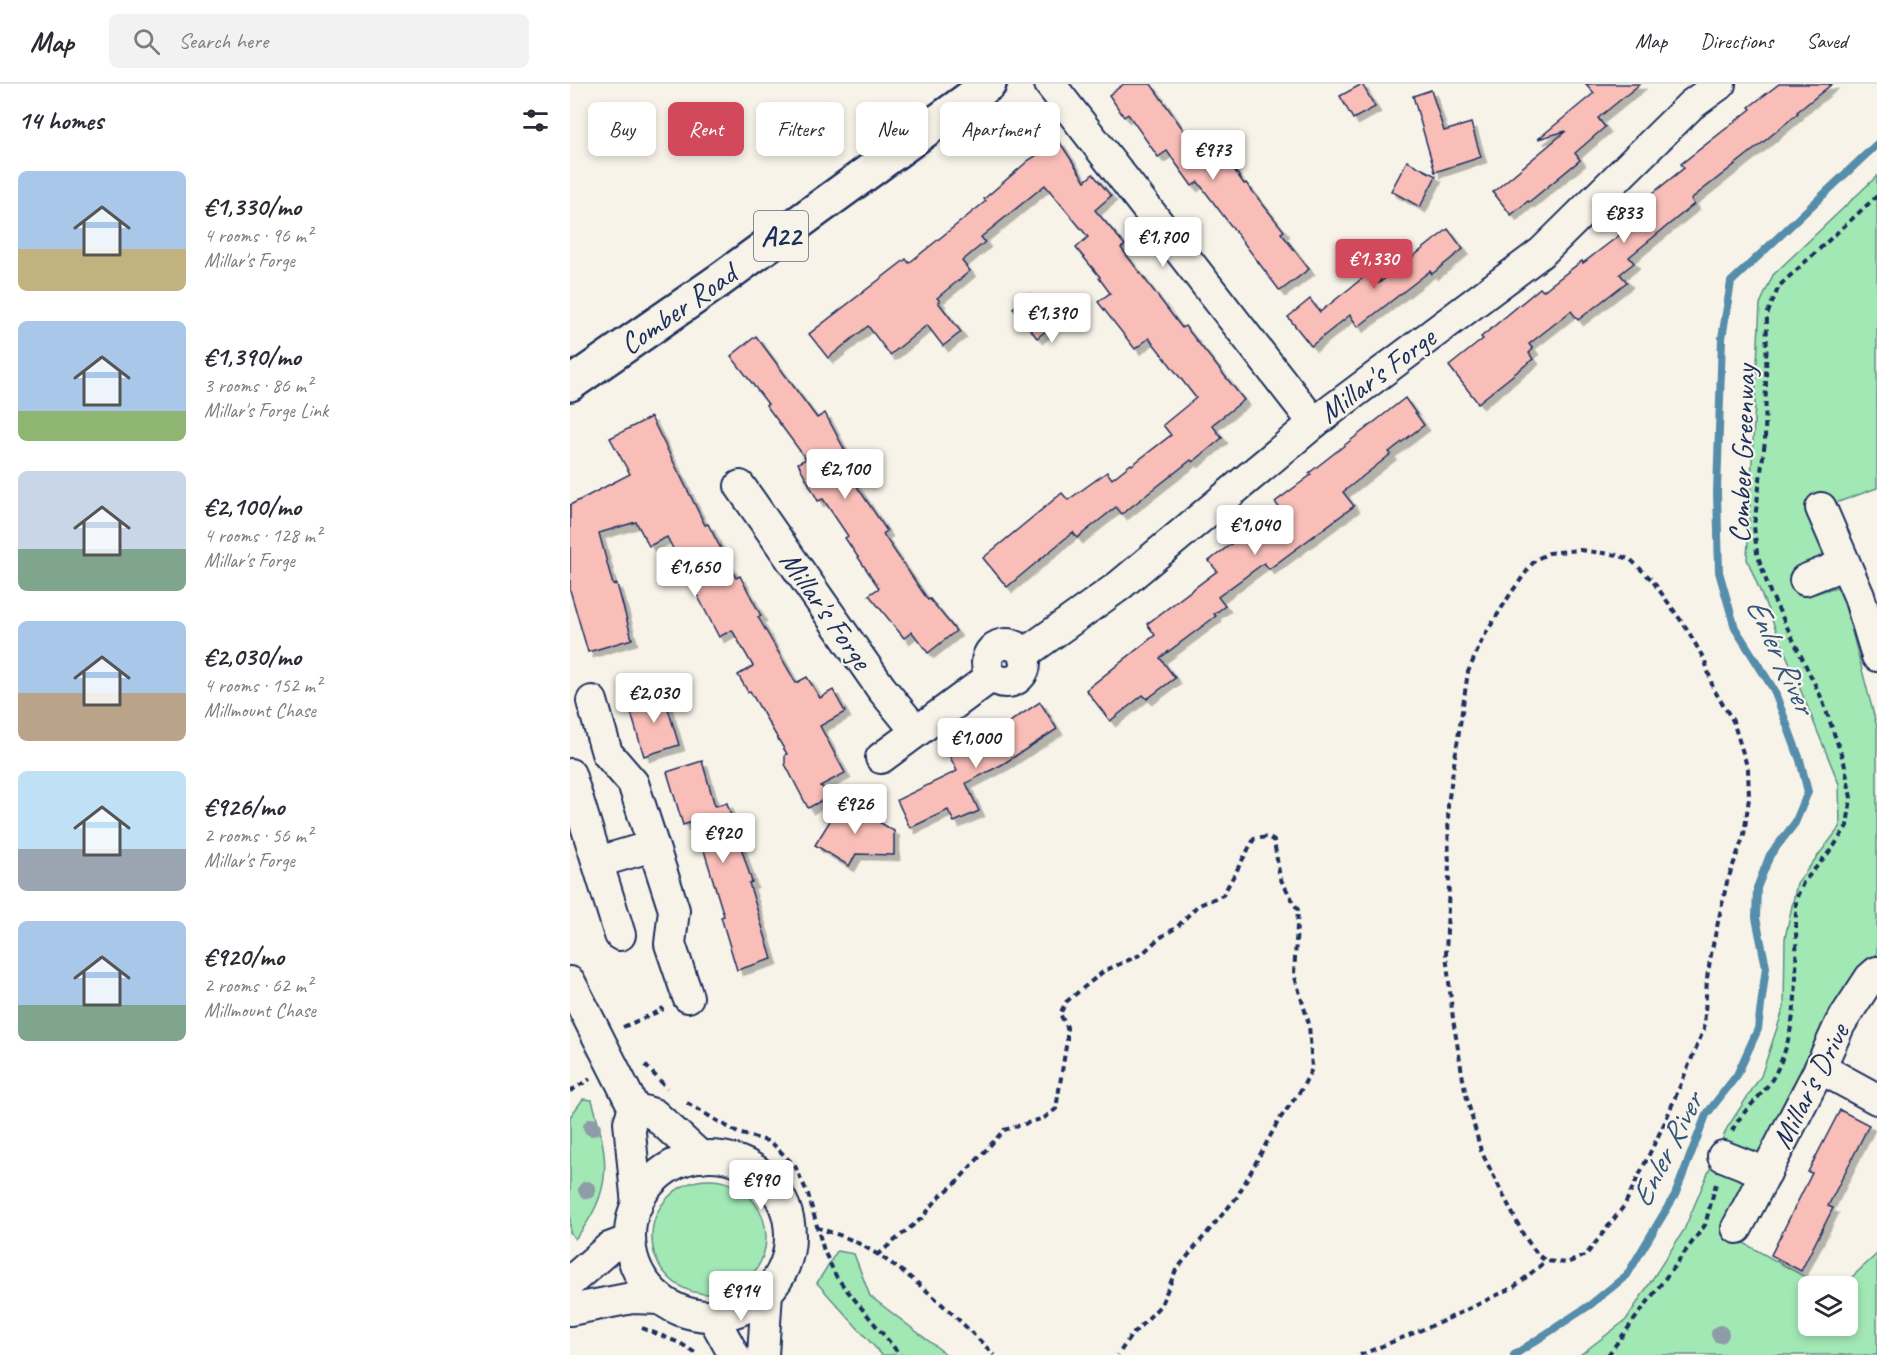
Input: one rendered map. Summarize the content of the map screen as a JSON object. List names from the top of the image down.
{
  "streets": {
    "highway": ["A22", "Comber Road"],
    "street": ["Millar's Forge", "Millar's Drive"],
    "path": ["Comber Greenway"]
  },
  "crossings": [
    ["Comber Greenway", "Millar's Drive"]
  ],
  "water": ["Enler River"],
  "page": {
    "header": "Map",
    "search": "Search here",
    "nav": ["Map", "Directions", "Saved"],
    "heading": "14 homes",
    "chip": [
      "Buy",
      "Rent",
      "Filters",
      "New",
      "Apartment"
    ],
    "price": [
      "€973",
      "€833",
      "€1,700",
      "€1,330",
      "€1,390",
      "€2,100",
      "€1,040",
      "€1,650",
      "€2,030",
      "€1,000",
      "€926",
      "€920",
      "€990",
      "€914"
    ],
    "list": [
      {
        "name": "€1,330/mo",
        "note": "4 rooms · 96 m² · Millar's Forge"
      },
      {
        "name": "€1,390/mo",
        "note": "3 rooms · 86 m² · Millar's Forge Link"
      },
      {
        "name": "€2,100/mo",
        "note": "4 rooms · 128 m² · Millar's Forge"
      },
      {
        "name": "€2,030/mo",
        "note": "4 rooms · 152 m² · Millmount Chase"
      },
      {
        "name": "€926/mo",
        "note": "2 rooms · 56 m² · Millar's Forge"
      },
      {
        "name": "€920/mo",
        "note": "2 rooms · 62 m² · Millmount Chase"
      }
    ]
  }
}
